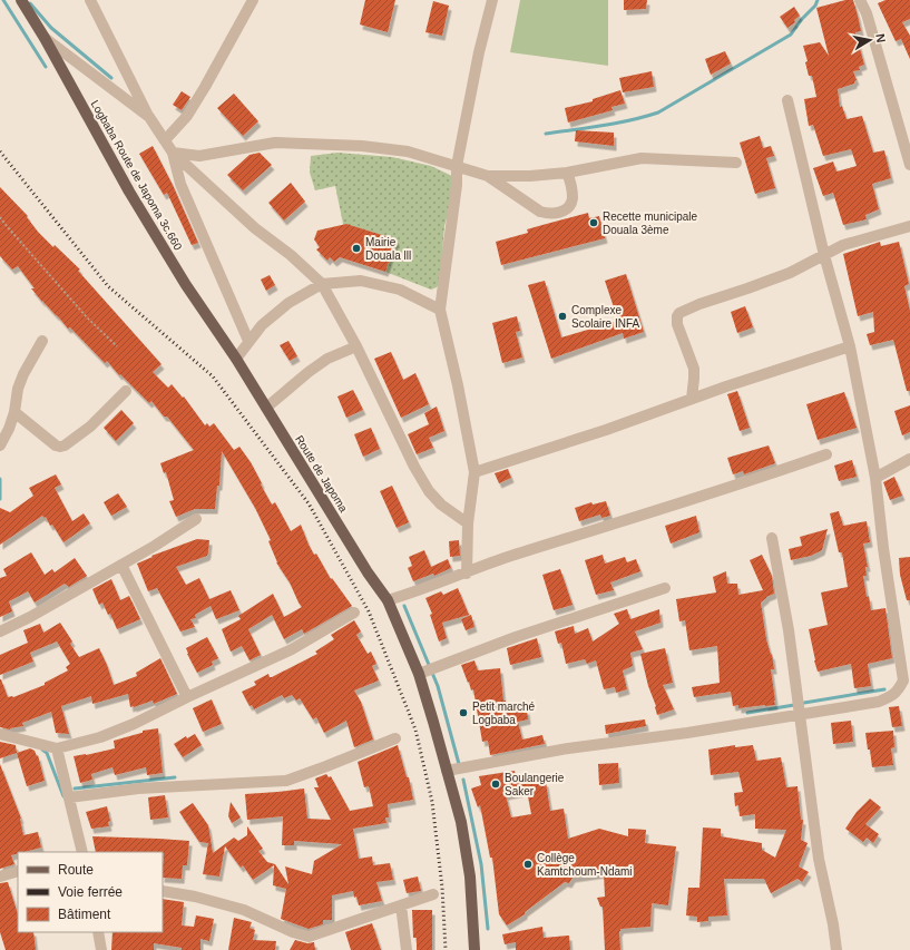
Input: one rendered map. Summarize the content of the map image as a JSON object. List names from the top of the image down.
{
  "streets": {
    "main road": ["Logbaba Route de Japoma 3c.660", "Route de Japoma"]
  },
  "crossings": [
    ["Logbaba Route de Japoma 3c.660", "Route de Japoma"]
  ],
  "places": [
    "Recette municipale Douala 3ème",
    "Mairie Douala lll",
    "Complexe Scolaire INFA",
    "Petit marché Logbaba",
    "Boulangerie Saker",
    "Collège Kamtchoum-Ndami"
  ],
  "legend": ["Route", "Voie ferrée", "Bâtiment"],
  "north": "right"
}
